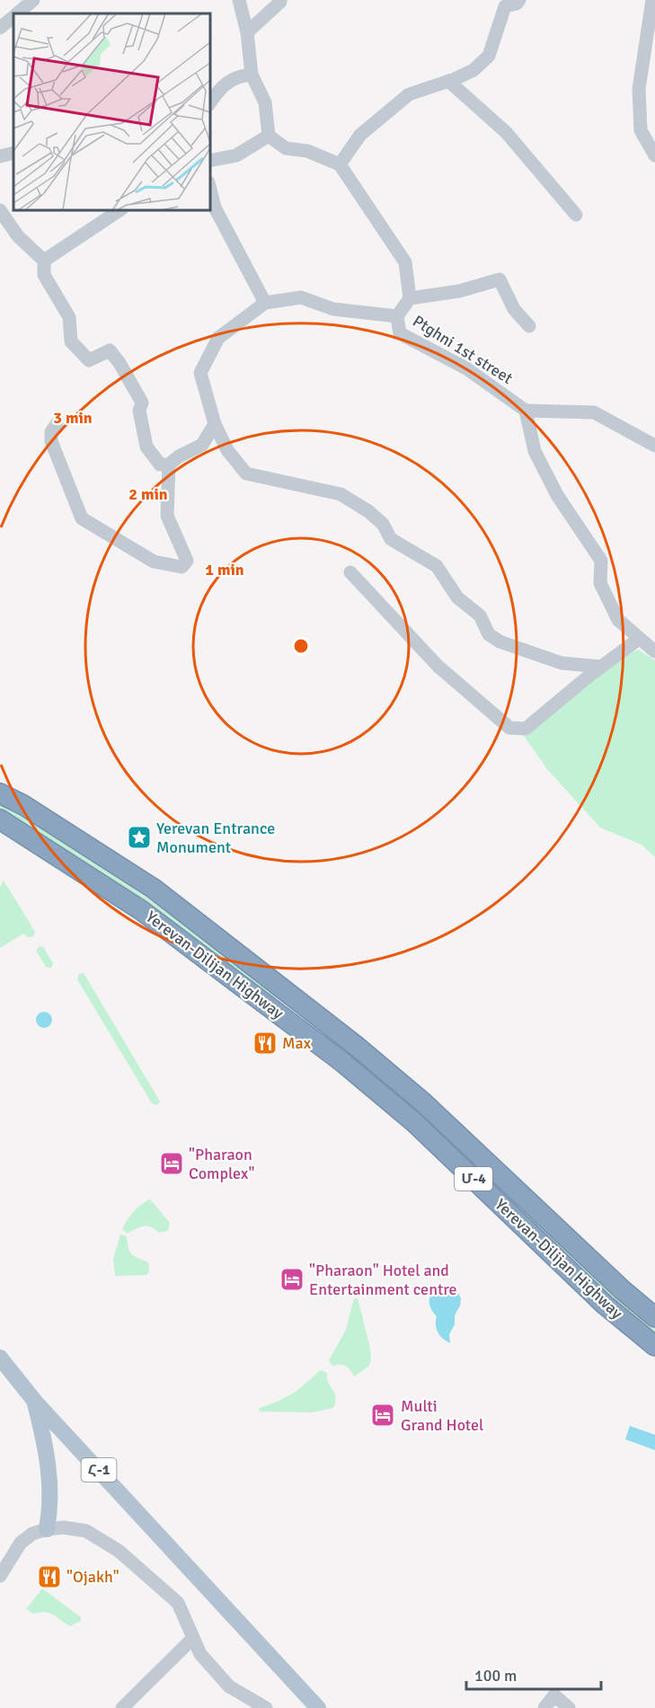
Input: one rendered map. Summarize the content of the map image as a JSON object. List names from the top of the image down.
{
  "streets": {
    "highway": ["Yerevan-Dilijan Highway", "Մ-4"],
    "main road": ["Հ-1"],
    "street": ["Ptghni 1st street"]
  },
  "places": {
    "place": ["Yerevan Entrance Monument"],
    "restaurant": ["Max", "\"Ojakh\""],
    "hotel": ["\"Pharaon Complex\"", "\"Pharaon\" Hotel and Entertainment centre", "Multi Grand Hotel"]
  },
  "scale_bar": "100 m",
  "rings": ["3 min", "2 min", "1 min"]
}
